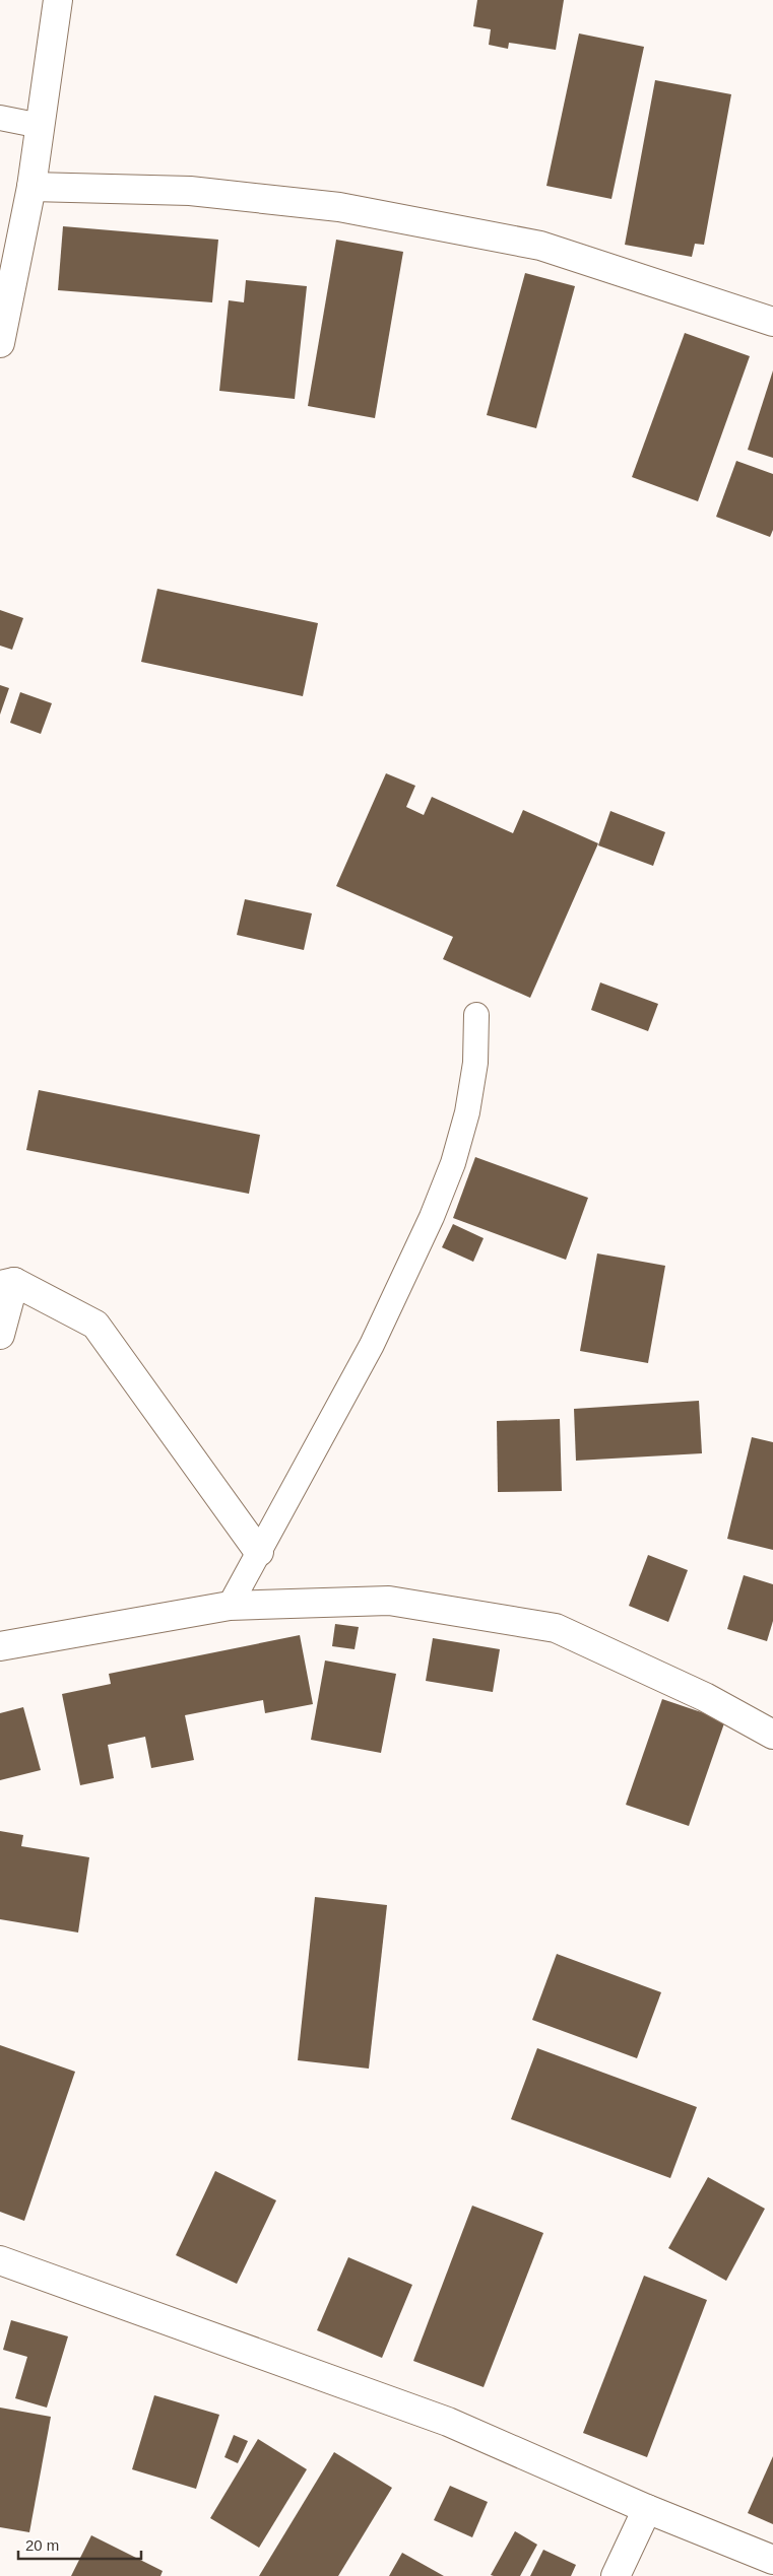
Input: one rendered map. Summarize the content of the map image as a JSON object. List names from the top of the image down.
{
  "scale_bar": "20 m"
}
